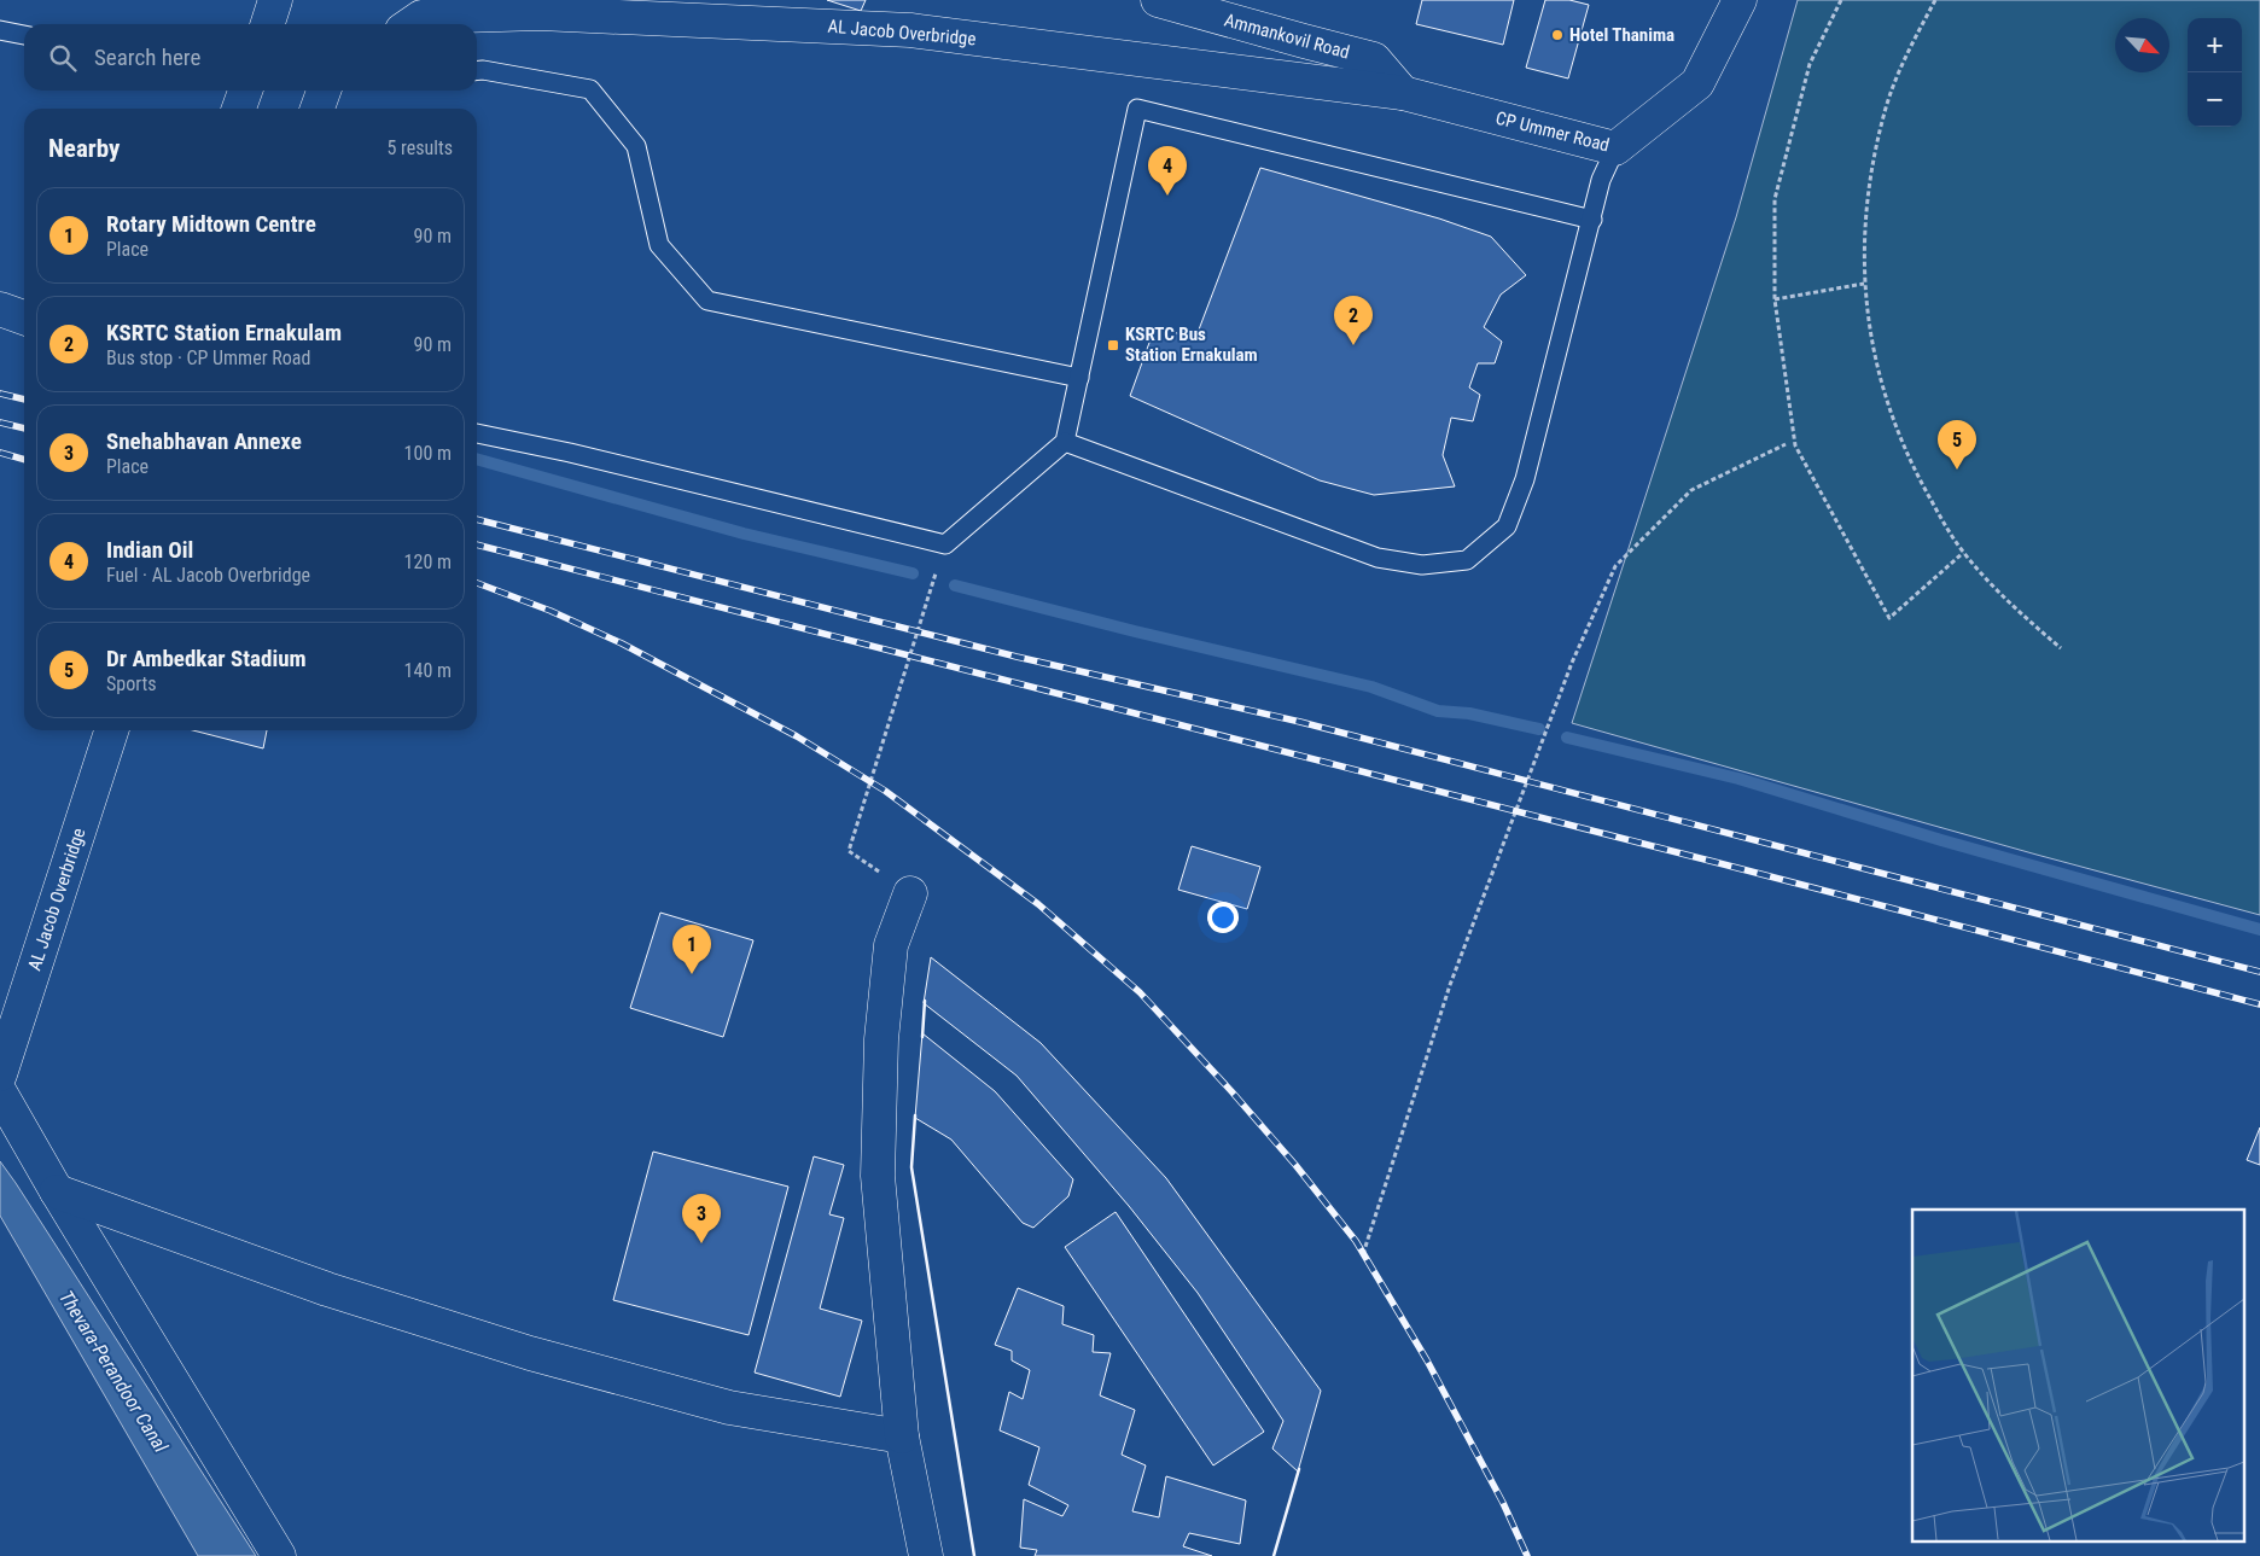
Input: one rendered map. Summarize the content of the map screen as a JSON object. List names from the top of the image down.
{
  "streets": {
    "street": ["AL Jacob Overbridge", "Ammankovil Road", "CP Ummer Road"]
  },
  "crossings": [
    ["AL Jacob Overbridge", "Ammankovil Road"],
    ["AL Jacob Overbridge", "CP Ummer Road"],
    ["Ammankovil Road", "CP Ummer Road"]
  ],
  "water": ["Thevara-Perandoor Canal"],
  "places": {
    "other": ["Hotel Thanima"],
    "transit": ["KSRTC Bus Station Ernakulam"]
  },
  "north": "bottom right",
  "page": {
    "map_buttons": ["+", "−"],
    "search": "Search here",
    "heading": ["Nearby", "5 results"],
    "pins": [
      "4",
      "2",
      "5",
      "1",
      "3"
    ],
    "list": [
      {
        "mark": "1",
        "name": "Rotary Midtown Centre",
        "note": "Place",
        "value": "90 m"
      },
      {
        "mark": "2",
        "name": "KSRTC Station Ernakulam",
        "note": "Bus stop · CP Ummer Road",
        "value": "90 m"
      },
      {
        "mark": "3",
        "name": "Snehabhavan Annexe",
        "note": "Place",
        "value": "100 m"
      },
      {
        "mark": "4",
        "name": "Indian Oil",
        "note": "Fuel · AL Jacob Overbridge",
        "value": "120 m"
      },
      {
        "mark": "5",
        "name": "Dr Ambedkar Stadium",
        "note": "Sports",
        "value": "140 m"
      }
    ]
  }
}
